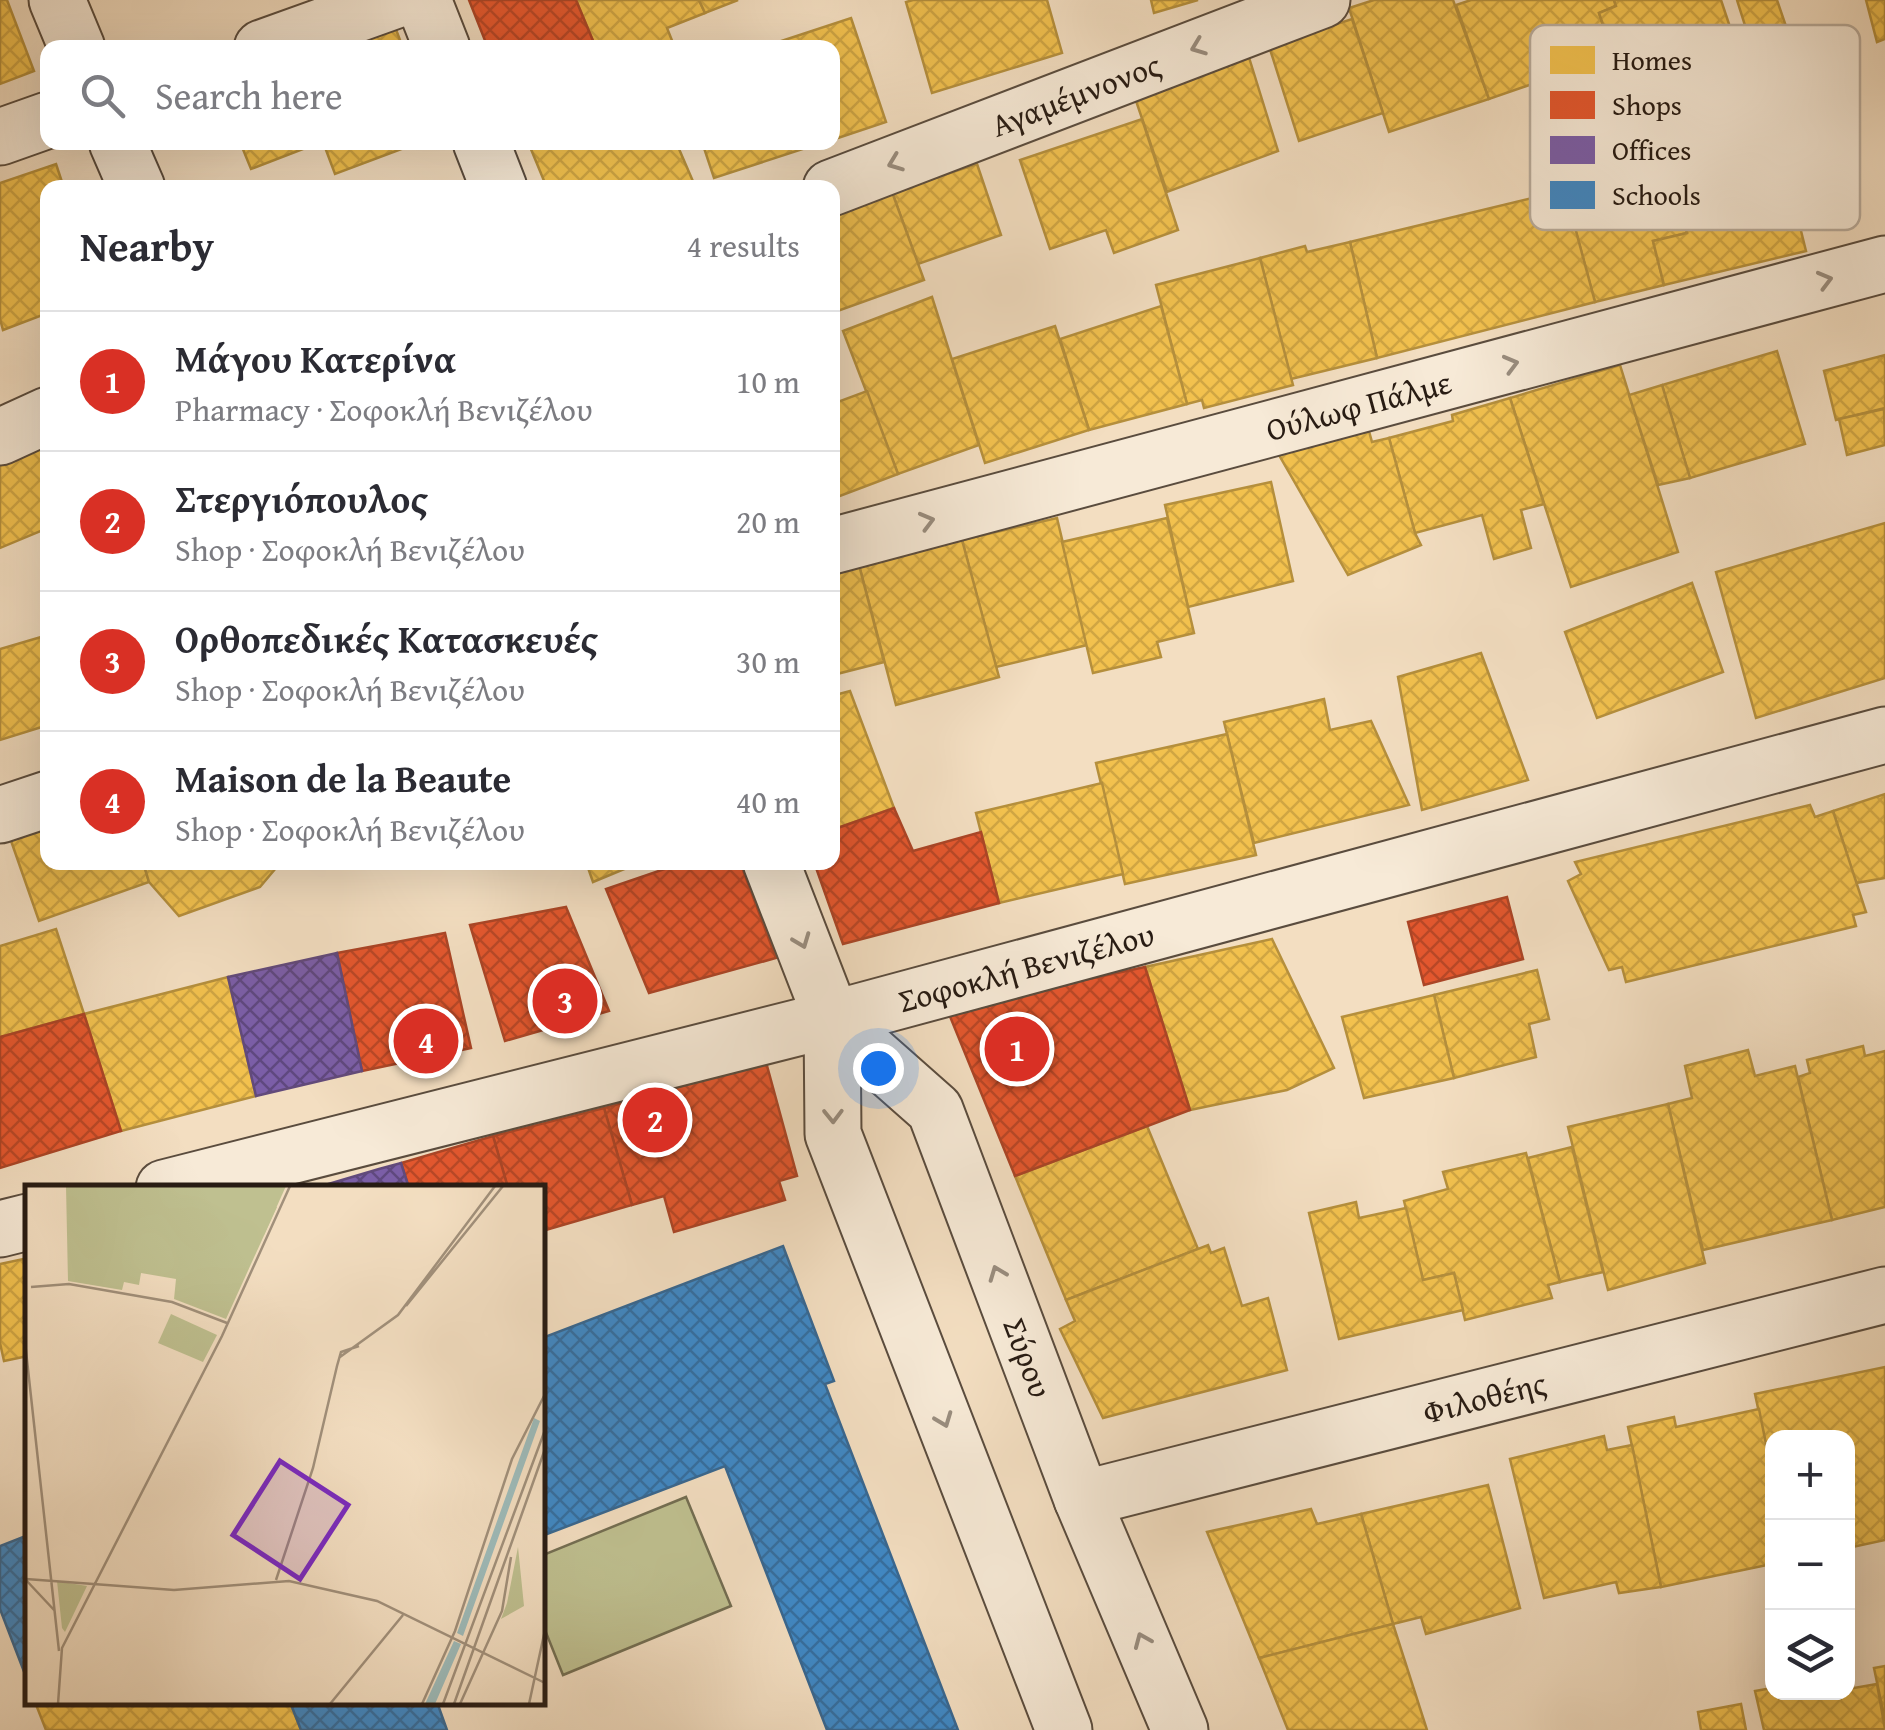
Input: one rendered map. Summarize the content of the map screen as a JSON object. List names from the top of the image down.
{
  "streets": {
    "street": [
      "Αγαμέμνονος",
      "Ούλωφ Πάλμε",
      "Σοφοκλή Βενιζέλου",
      "Σύρου",
      "Φιλοθέης"
    ]
  },
  "crossings": [
    ["Σοφοκλή Βενιζέλου", "Σύρου"],
    ["Σύρου", "Φιλοθέης"]
  ],
  "one_way": ["Αγαμέμνονος", "Ούλωφ Πάλμε"],
  "legend": [
    "Homes",
    "Shops",
    "Offices",
    "Schools"
  ],
  "page": {
    "search": "Search here",
    "heading": ["Nearby", "4 results"],
    "list": [
      {
        "mark": "1",
        "name": "Μάγου Κατερίνα",
        "note": "Pharmacy · Σοφοκλή Βενιζέλου",
        "value": "10 m"
      },
      {
        "mark": "2",
        "name": "Στεργιόπουλος",
        "note": "Shop · Σοφοκλή Βενιζέλου",
        "value": "20 m"
      },
      {
        "mark": "3",
        "name": "Ορθοπεδικές Κατασκευές",
        "note": "Shop · Σοφοκλή Βενιζέλου",
        "value": "30 m"
      },
      {
        "mark": "4",
        "name": "Maison de la Beaute",
        "note": "Shop · Σοφοκλή Βενιζέλου",
        "value": "40 m"
      }
    ],
    "pins": [
      "3",
      "4",
      "1",
      "2"
    ],
    "map_buttons": ["+", "−"]
  }
}
